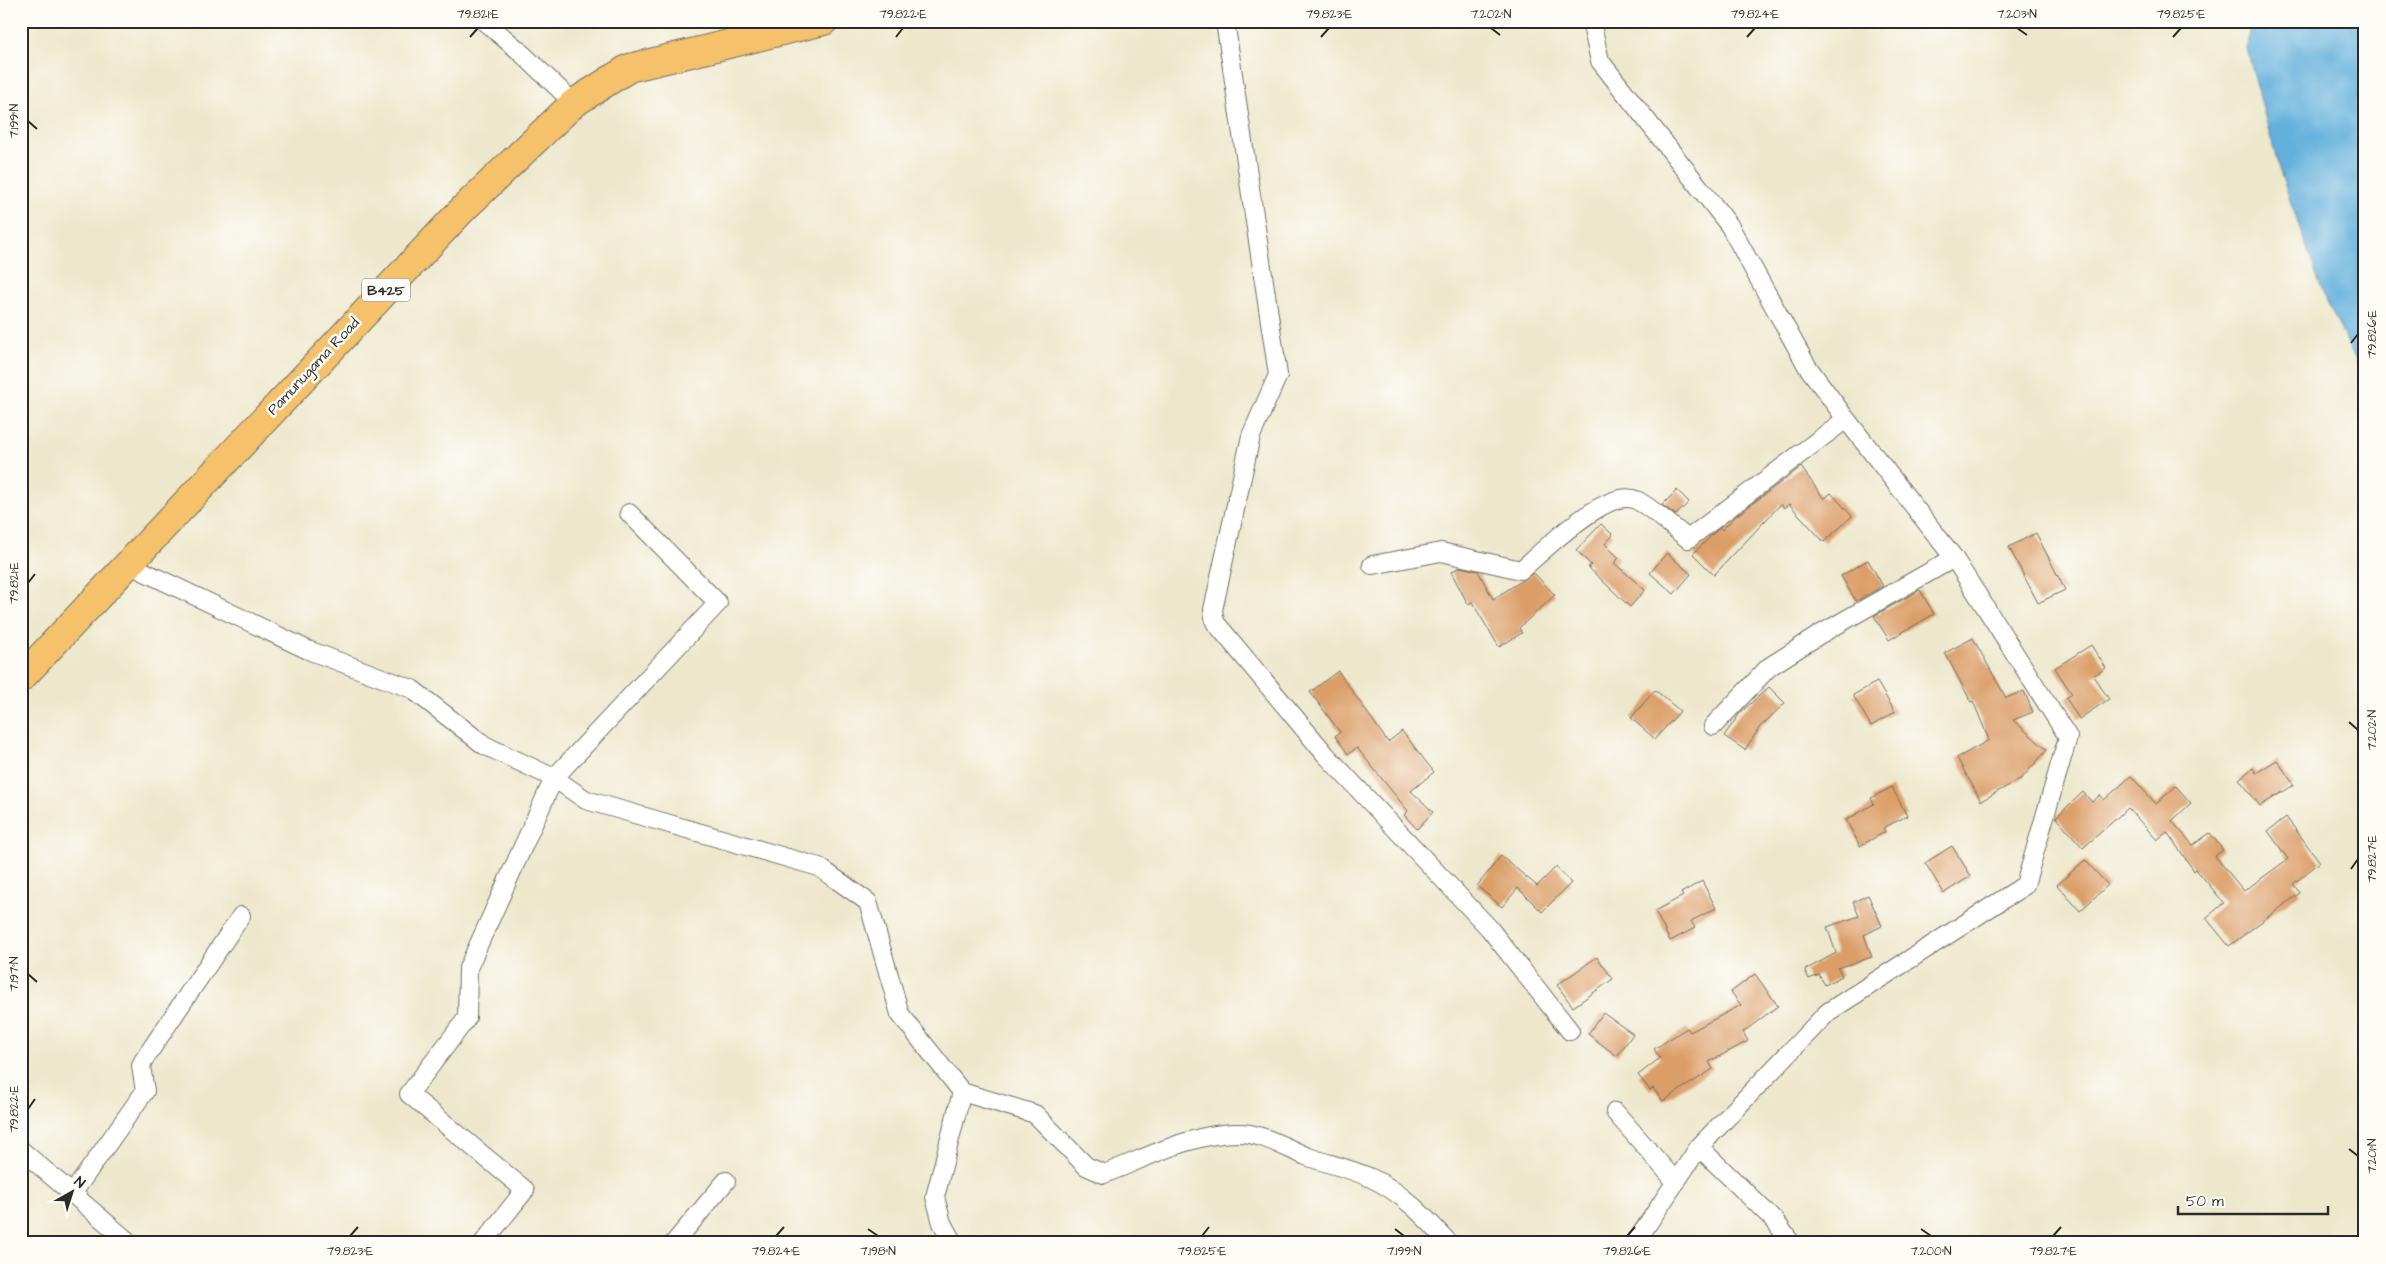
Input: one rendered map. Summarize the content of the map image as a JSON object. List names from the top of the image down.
{
  "streets": {
    "main road": ["B425", "Pamunugama Road"]
  },
  "scale_bar": "50 m",
  "north": "top right",
  "coordinates": [
    "79.821°E",
    "79.822°E",
    "79.823°E",
    "7.202°N",
    "79.824°E",
    "7.203°N",
    "79.825°E",
    "7.199°N",
    "79.826°E",
    "79.827°E",
    "7.197°N",
    "7.201°N",
    "7.198°N",
    "7.200°N"
  ]
}
